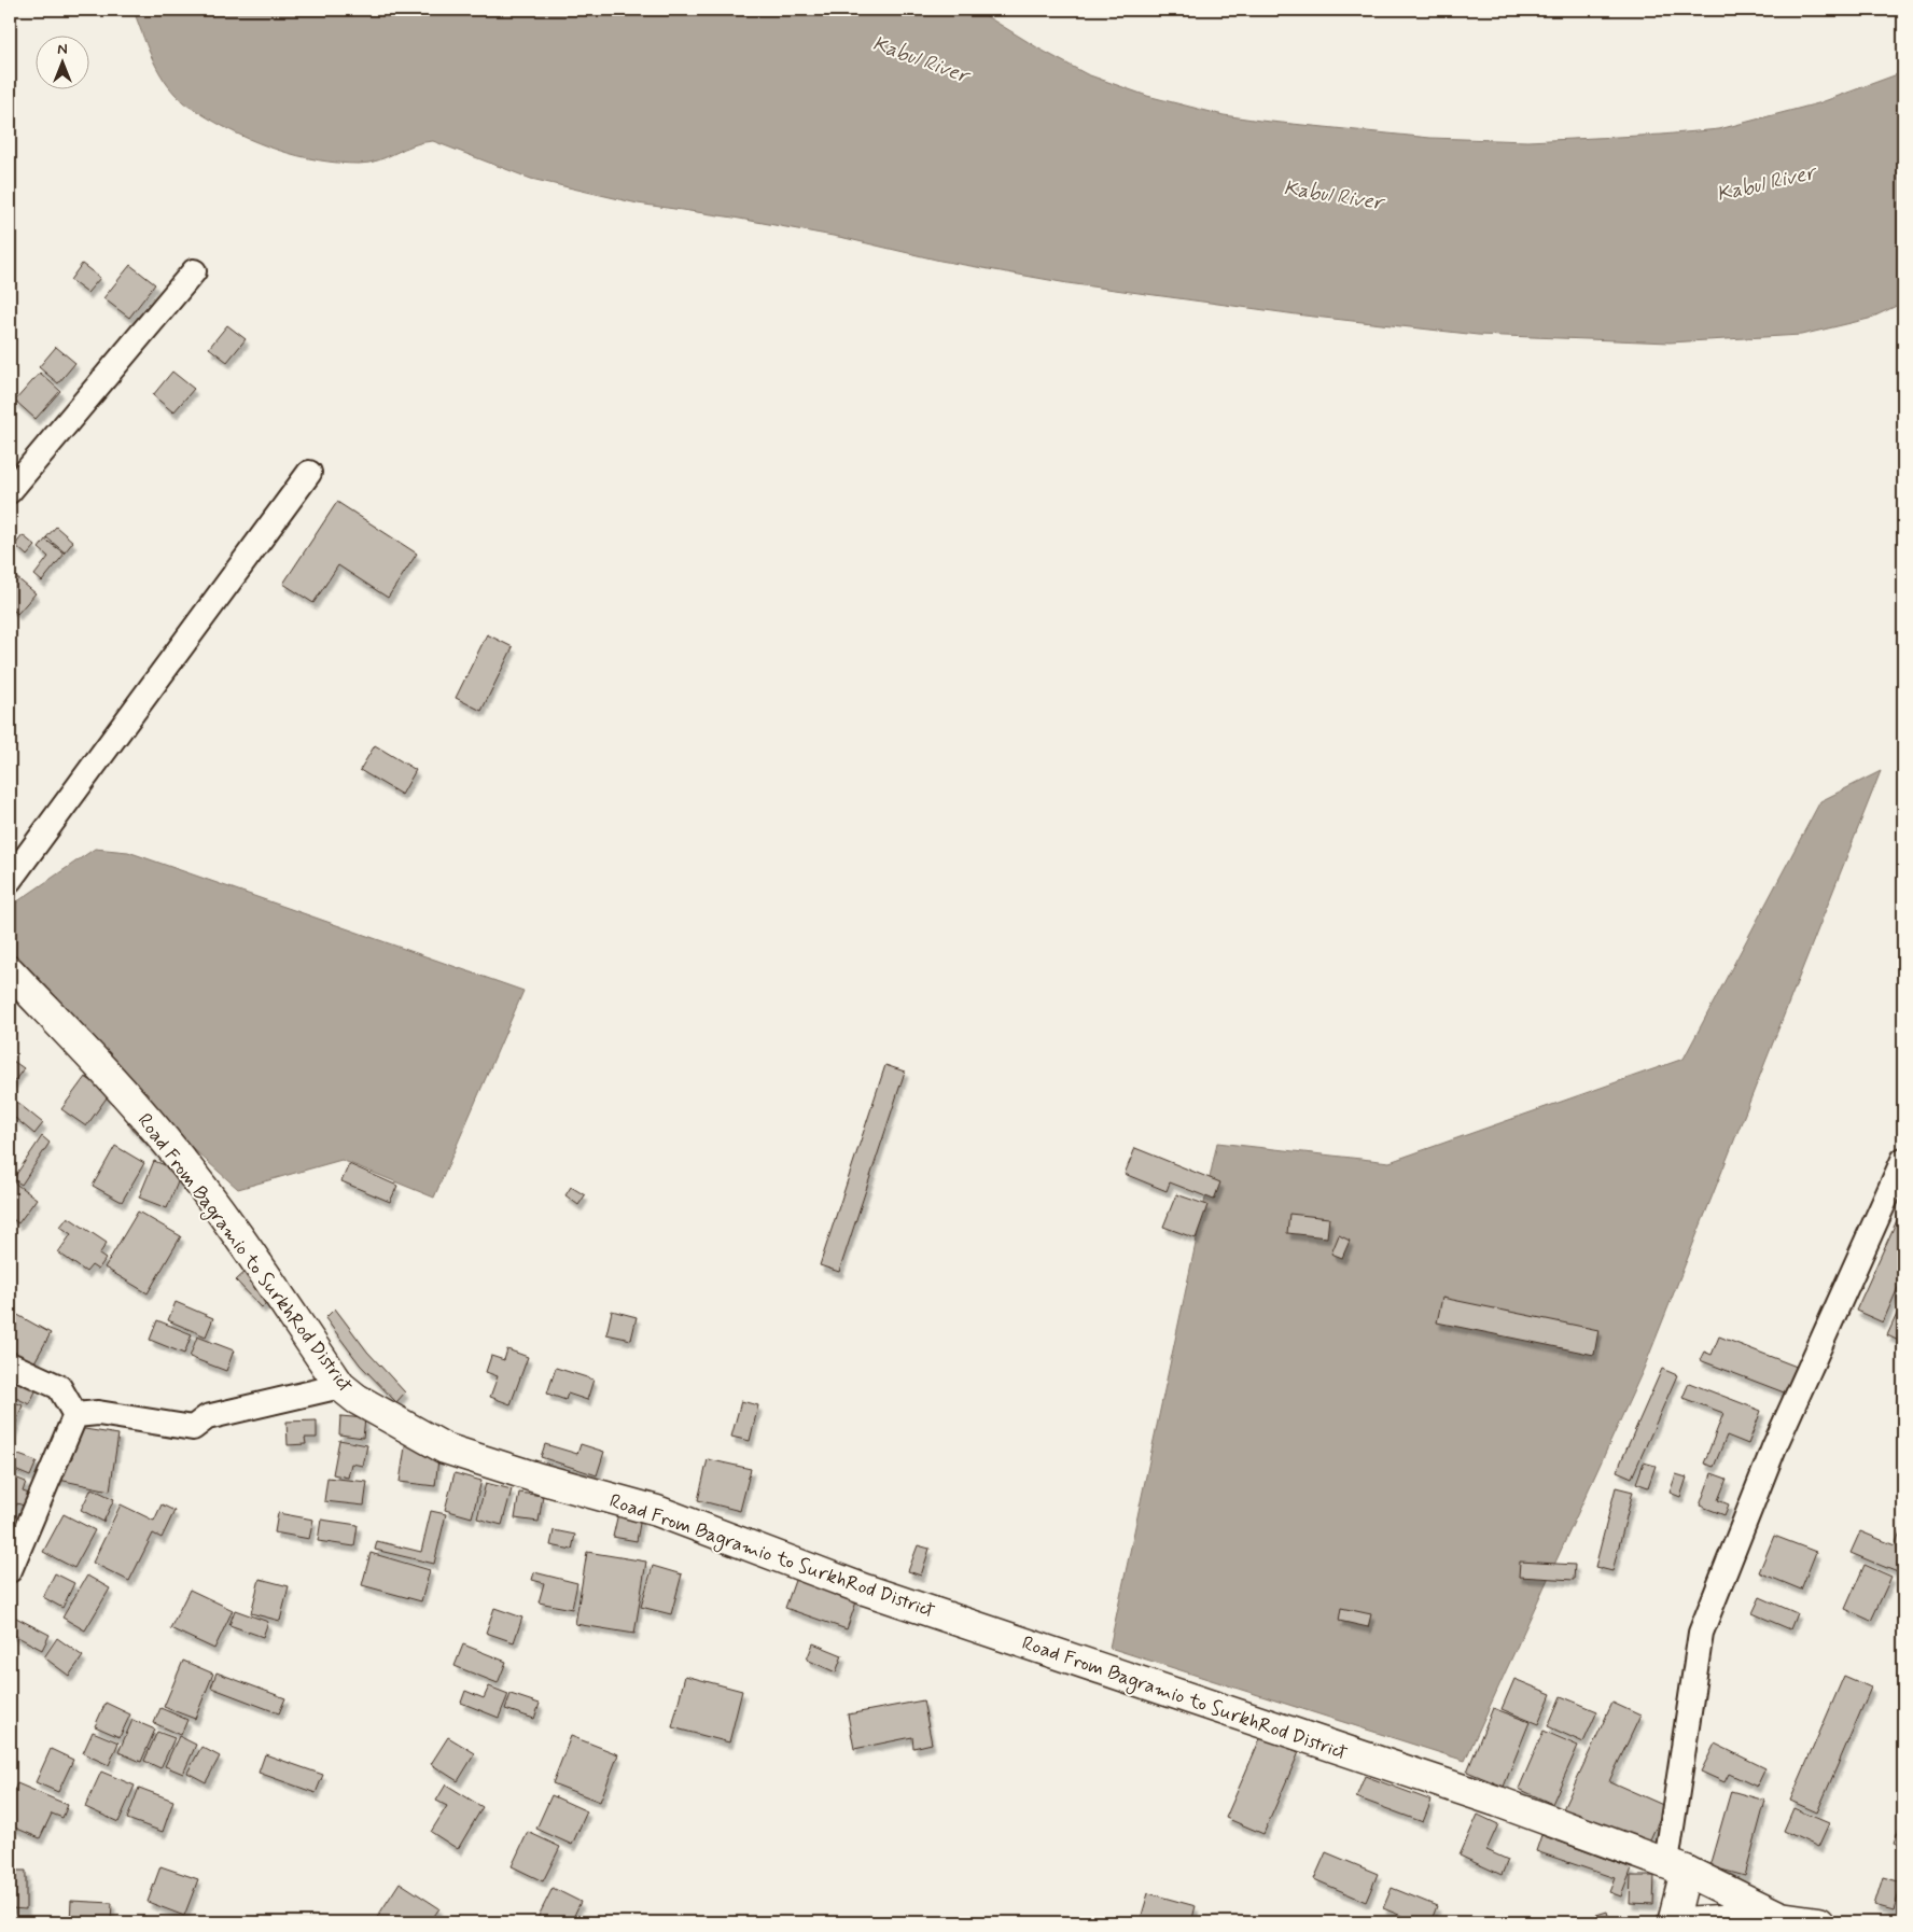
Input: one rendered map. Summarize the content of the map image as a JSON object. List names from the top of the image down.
{
  "streets": {
    "main road": ["Road From Bagramio to SurkhRod District"]
  },
  "water": ["Kabul River"],
  "north": "top"
}
